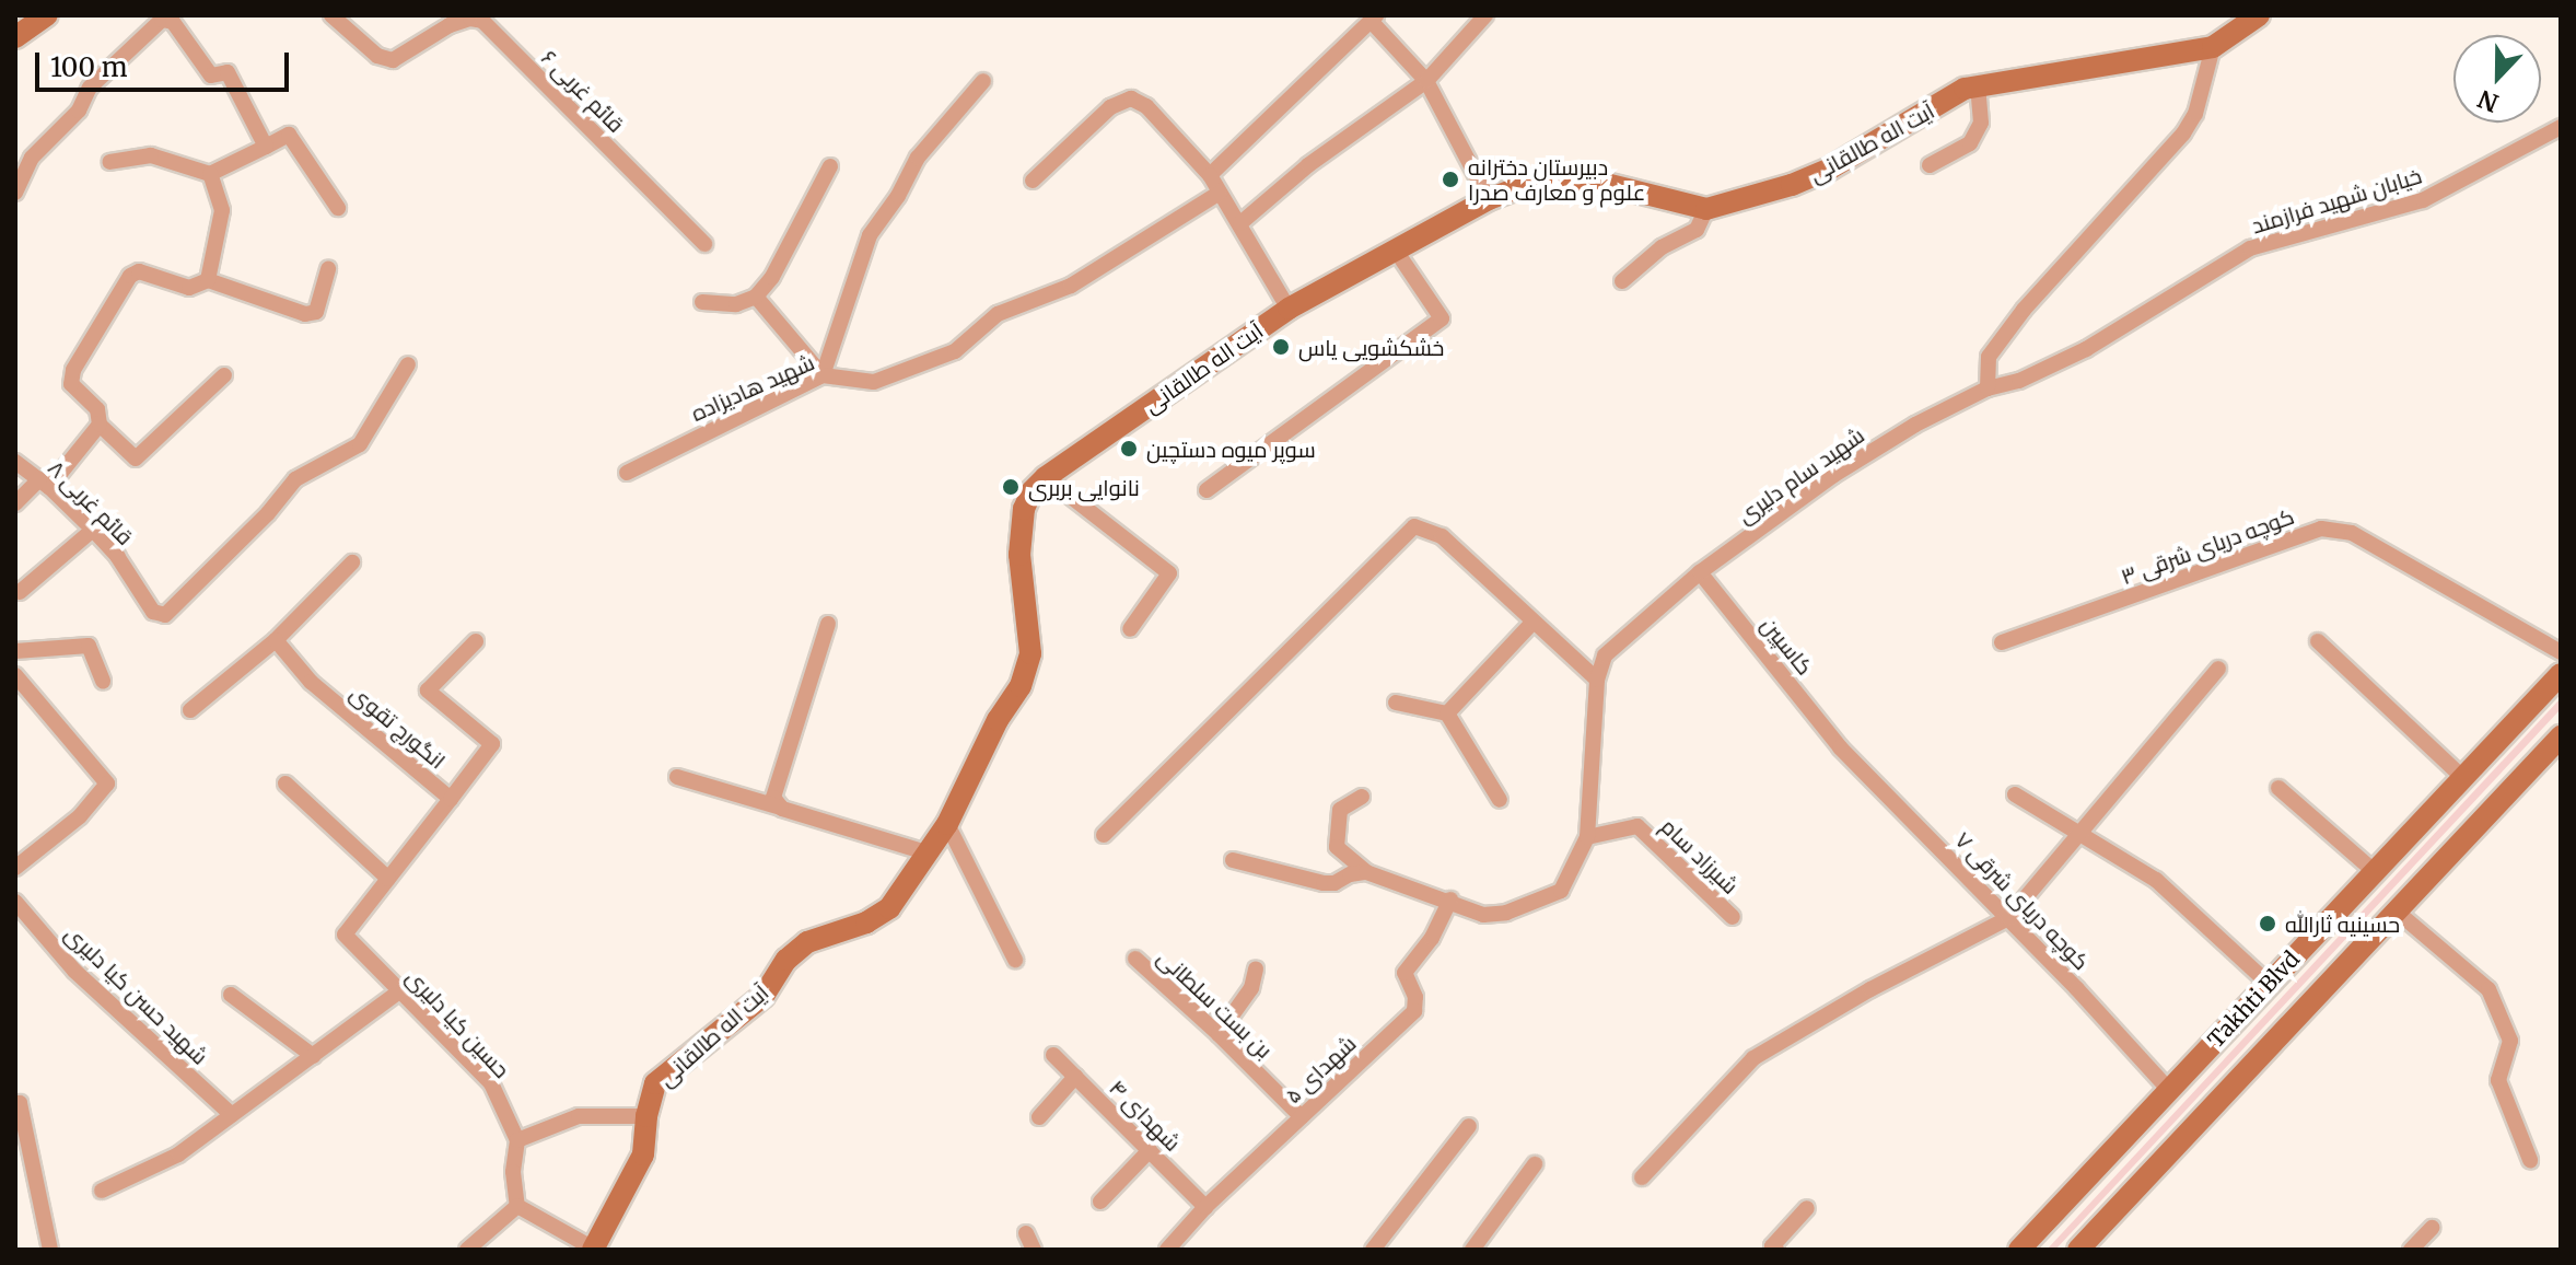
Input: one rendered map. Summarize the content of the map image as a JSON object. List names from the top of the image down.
{
  "streets": {
    "street": [
      "قائم غربی ۶",
      "آیت اله طالقانی",
      "خیابان شهید فرازمند",
      "شهید هادیزاده",
      "شهید سام دلیری",
      "قائم غربی ۸",
      "کوچه دریای شرقی ۳",
      "کاسپين",
      "انگورج تقوی",
      "شیرزاد سام",
      "کوچه دریای شرقی ۷",
      "شهید حسن کیا دلیری",
      "Takhti Blvd",
      "بن بست سلطانی",
      "حسین کیا دلیری",
      "شهدای ۵",
      "شهدای ۴"
    ]
  },
  "crossings": [
    ["خیابان شهید فرازمند", "شهید سام دلیری"],
    ["شهید سام دلیری", "کاسپين"],
    ["شهید سام دلیری", "شیرزاد سام"],
    ["شهید سام دلیری", "شهدای ۵"],
    ["کاسپين", "کوچه دریای شرقی ۷"],
    ["انگورج تقوی", "حسین کیا دلیری"],
    ["کوچه دریای شرقی ۷", "Takhti Blvd"],
    ["بن بست سلطانی", "شهدای ۵"],
    ["شهدای ۵", "شهدای ۴"]
  ],
  "places": [
    "دبیرستان دخترانه علوم و معارف صدرا",
    "خشکشویی یاس",
    "سوپر میوه دستچین",
    "نانوایی بربری",
    "حسینیه ثارالله"
  ],
  "scale_bar": "100 m",
  "north": "bottom"
}
